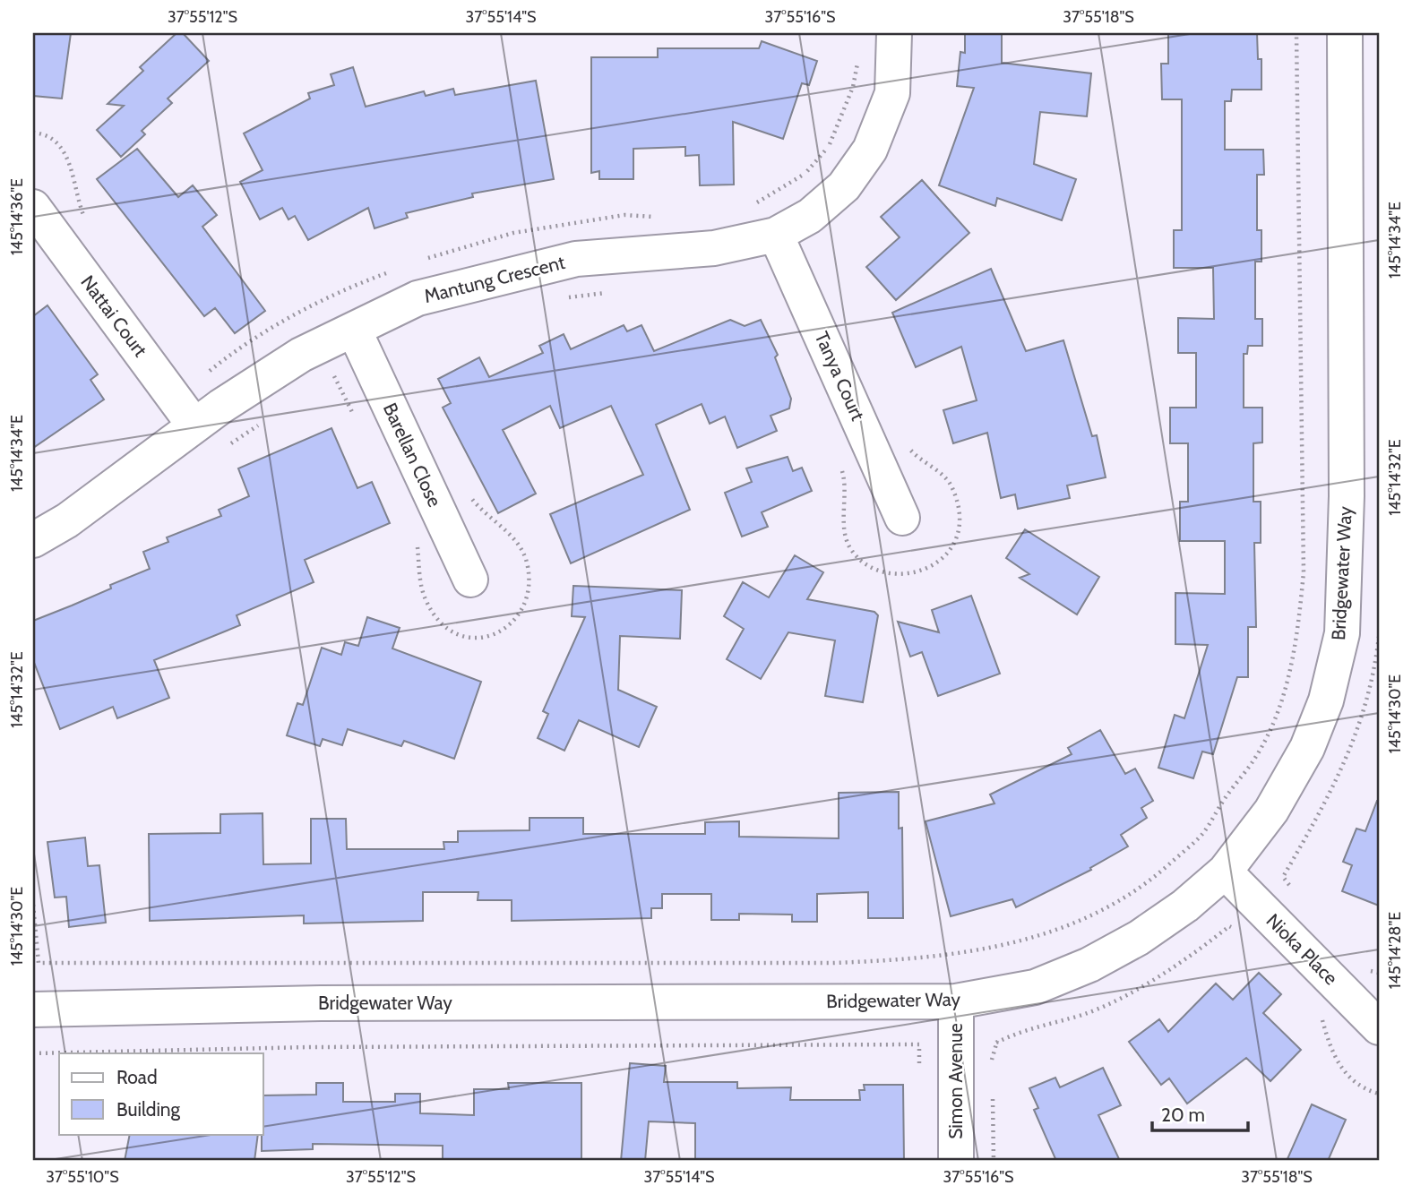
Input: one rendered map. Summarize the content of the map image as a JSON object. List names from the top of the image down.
{
  "streets": {
    "street": [
      "Mantung Crescent",
      "Nattai Court",
      "Tanya Court",
      "Barellan Close",
      "Bridgewater Way",
      "Nioka Place",
      "Simon Avenue"
    ]
  },
  "crossings": [
    ["Mantung Crescent", "Nattai Court"],
    ["Mantung Crescent", "Tanya Court"],
    ["Mantung Crescent", "Barellan Close"],
    ["Bridgewater Way", "Nioka Place"],
    ["Bridgewater Way", "Simon Avenue"]
  ],
  "legend": ["Road", "Building"],
  "scale_bar": "20 m",
  "coordinates": [
    "37°55'12\"S",
    "37°55'14\"S",
    "37°55'16\"S",
    "37°55'18\"S",
    "145°14'36\"E",
    "145°14'34\"E",
    "145°14'32\"E",
    "145°14'30\"E",
    "145°14'28\"E",
    "37°55'10\"S"
  ]
}
